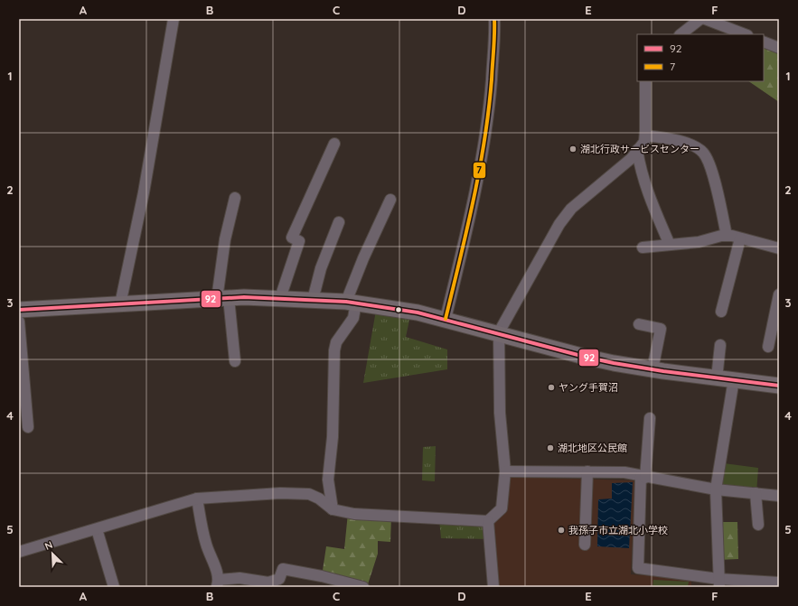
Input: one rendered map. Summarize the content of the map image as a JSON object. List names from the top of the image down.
{
  "places": [
    "湖北行政サービスセンター",
    "ヤング手賀沼",
    "湖北地区公民館",
    "我孫子市立湖北小学校"
  ],
  "lines": ["transit line 7", "transit line 92"],
  "legend": ["92", "7"],
  "north": "top left",
  "grid": {
    "columns": [
      "A",
      "B",
      "C",
      "D",
      "E",
      "F"
    ],
    "rows": [
      "1",
      "2",
      "3",
      "4",
      "5"
    ]
  }
}
